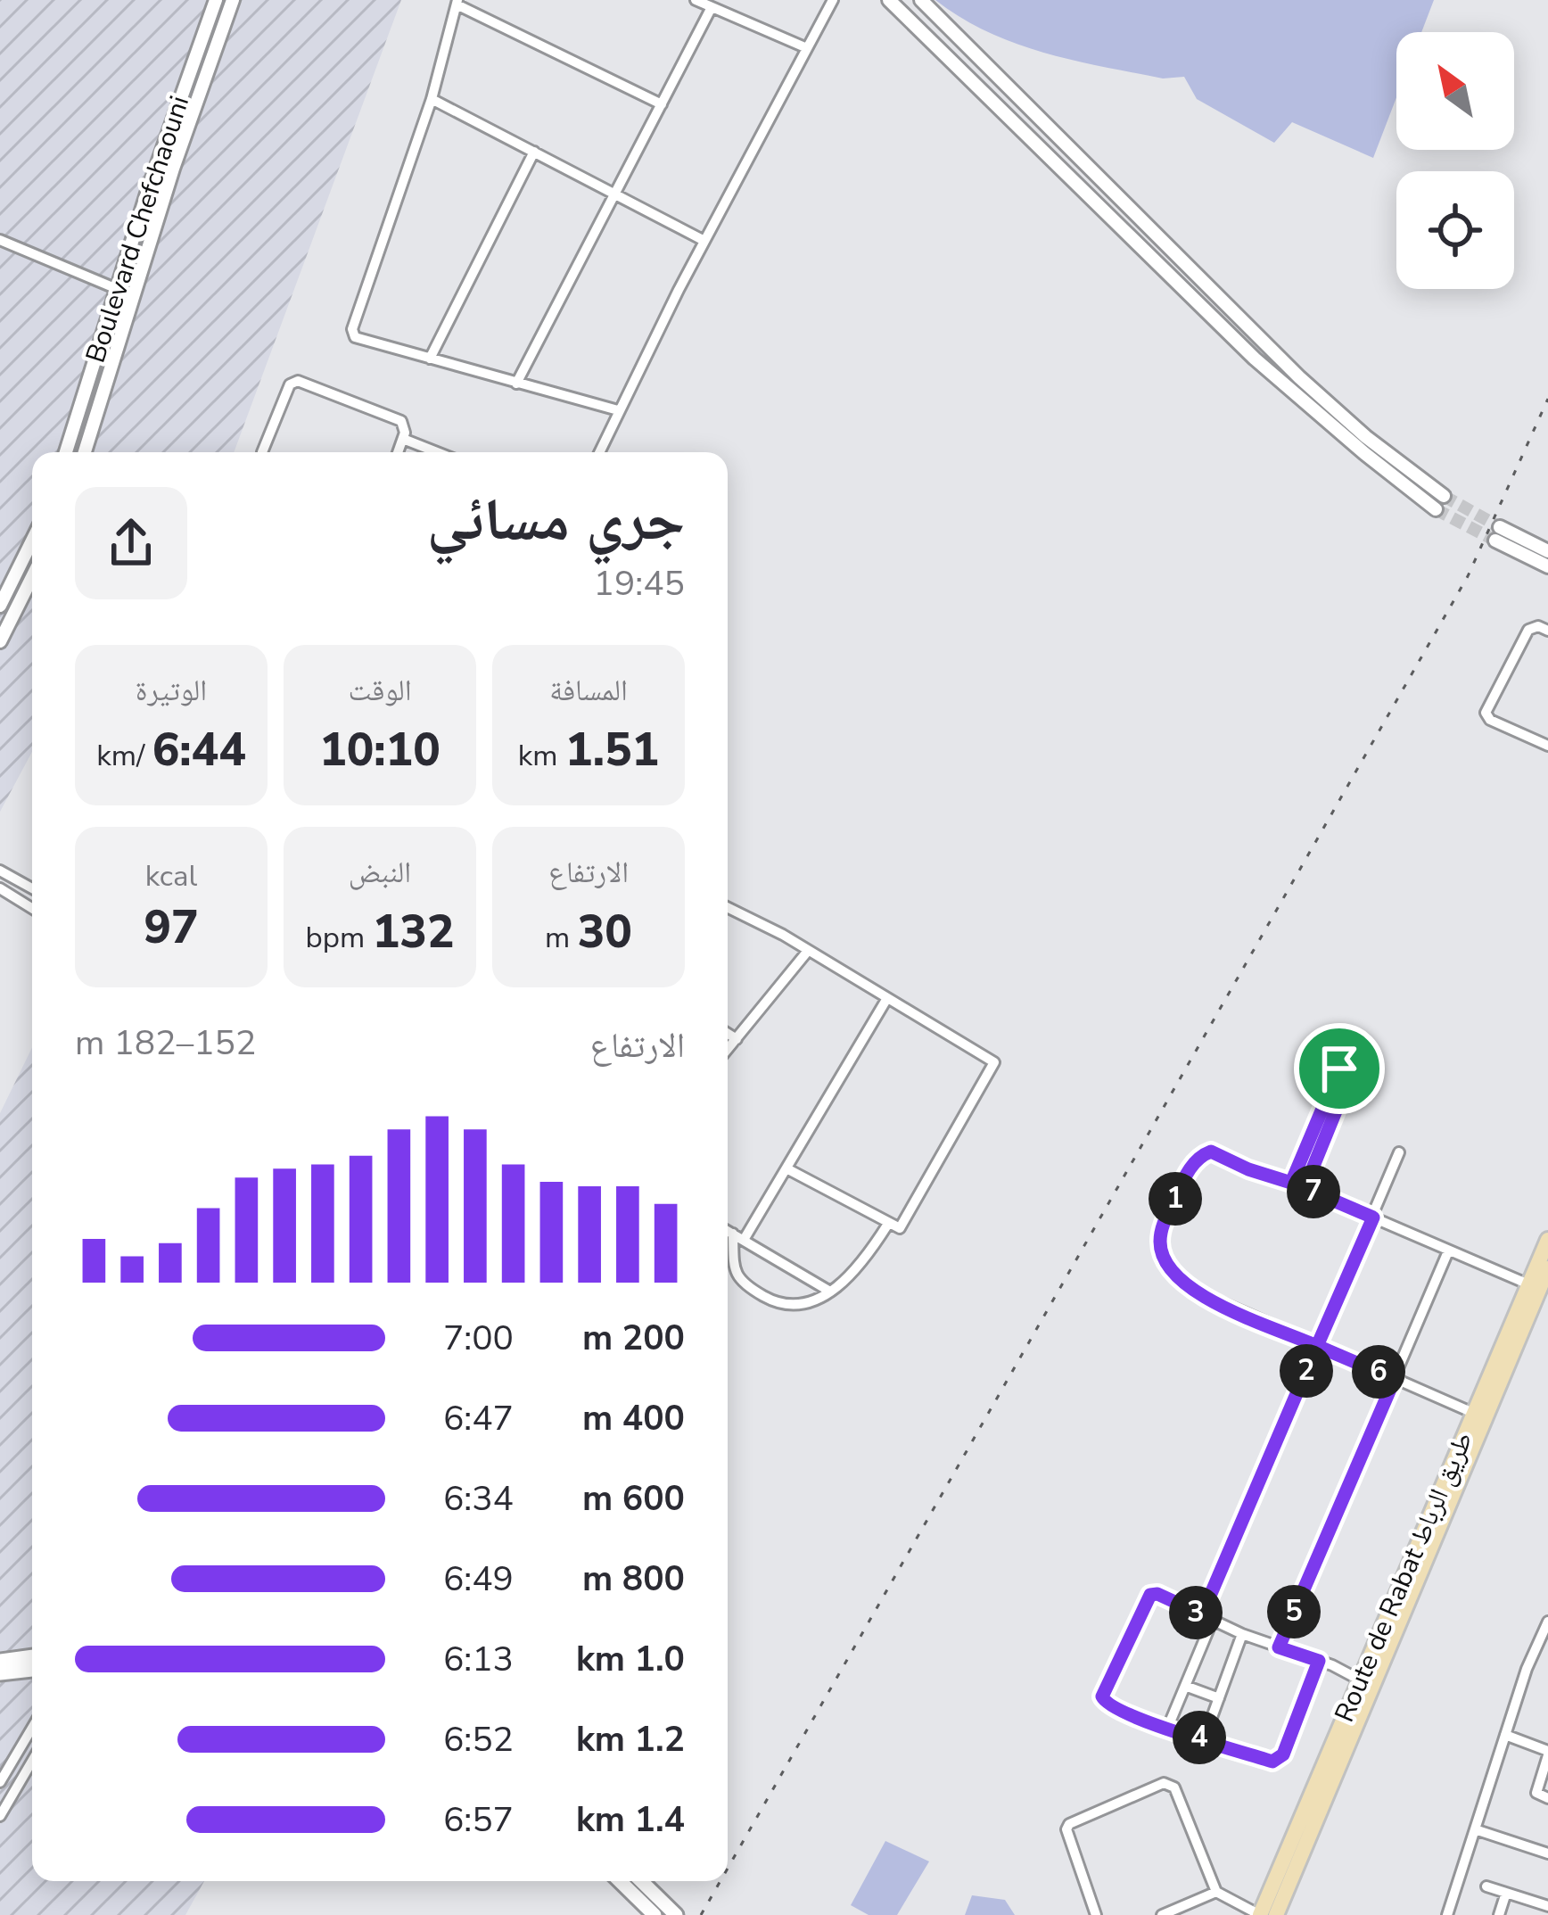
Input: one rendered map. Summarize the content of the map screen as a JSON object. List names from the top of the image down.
{
  "streets": {
    "main road": ["Route de Rabat طريق الرباط"],
    "street": ["Boulevard Chefchaouni"]
  },
  "north": "top left",
  "page": {
    "heading": ["جري مسائي", "19:45"],
    "stats": [
      ["المسافة", "1.51 km"],
      ["الوقت", "10:10"],
      ["الوتيرة", "6:44 /km"],
      ["الارتفاع", "30 m"],
      ["النبض", "132 bpm"],
      ["kcal", "97"]
    ],
    "chart": ["الارتفاع", "152–182 m"],
    "pins": [
      "7",
      "1",
      "2",
      "6",
      "5",
      "3",
      "4"
    ],
    "list": [
      {
        "name": "200 m",
        "note": "7:00"
      },
      {
        "name": "400 m",
        "note": "6:47"
      },
      {
        "name": "600 m",
        "note": "6:34"
      },
      {
        "name": "800 m",
        "note": "6:49"
      },
      {
        "name": "1.0 km",
        "note": "6:13"
      },
      {
        "name": "1.2 km",
        "note": "6:52"
      },
      {
        "name": "1.4 km",
        "note": "6:57"
      }
    ]
  }
}
